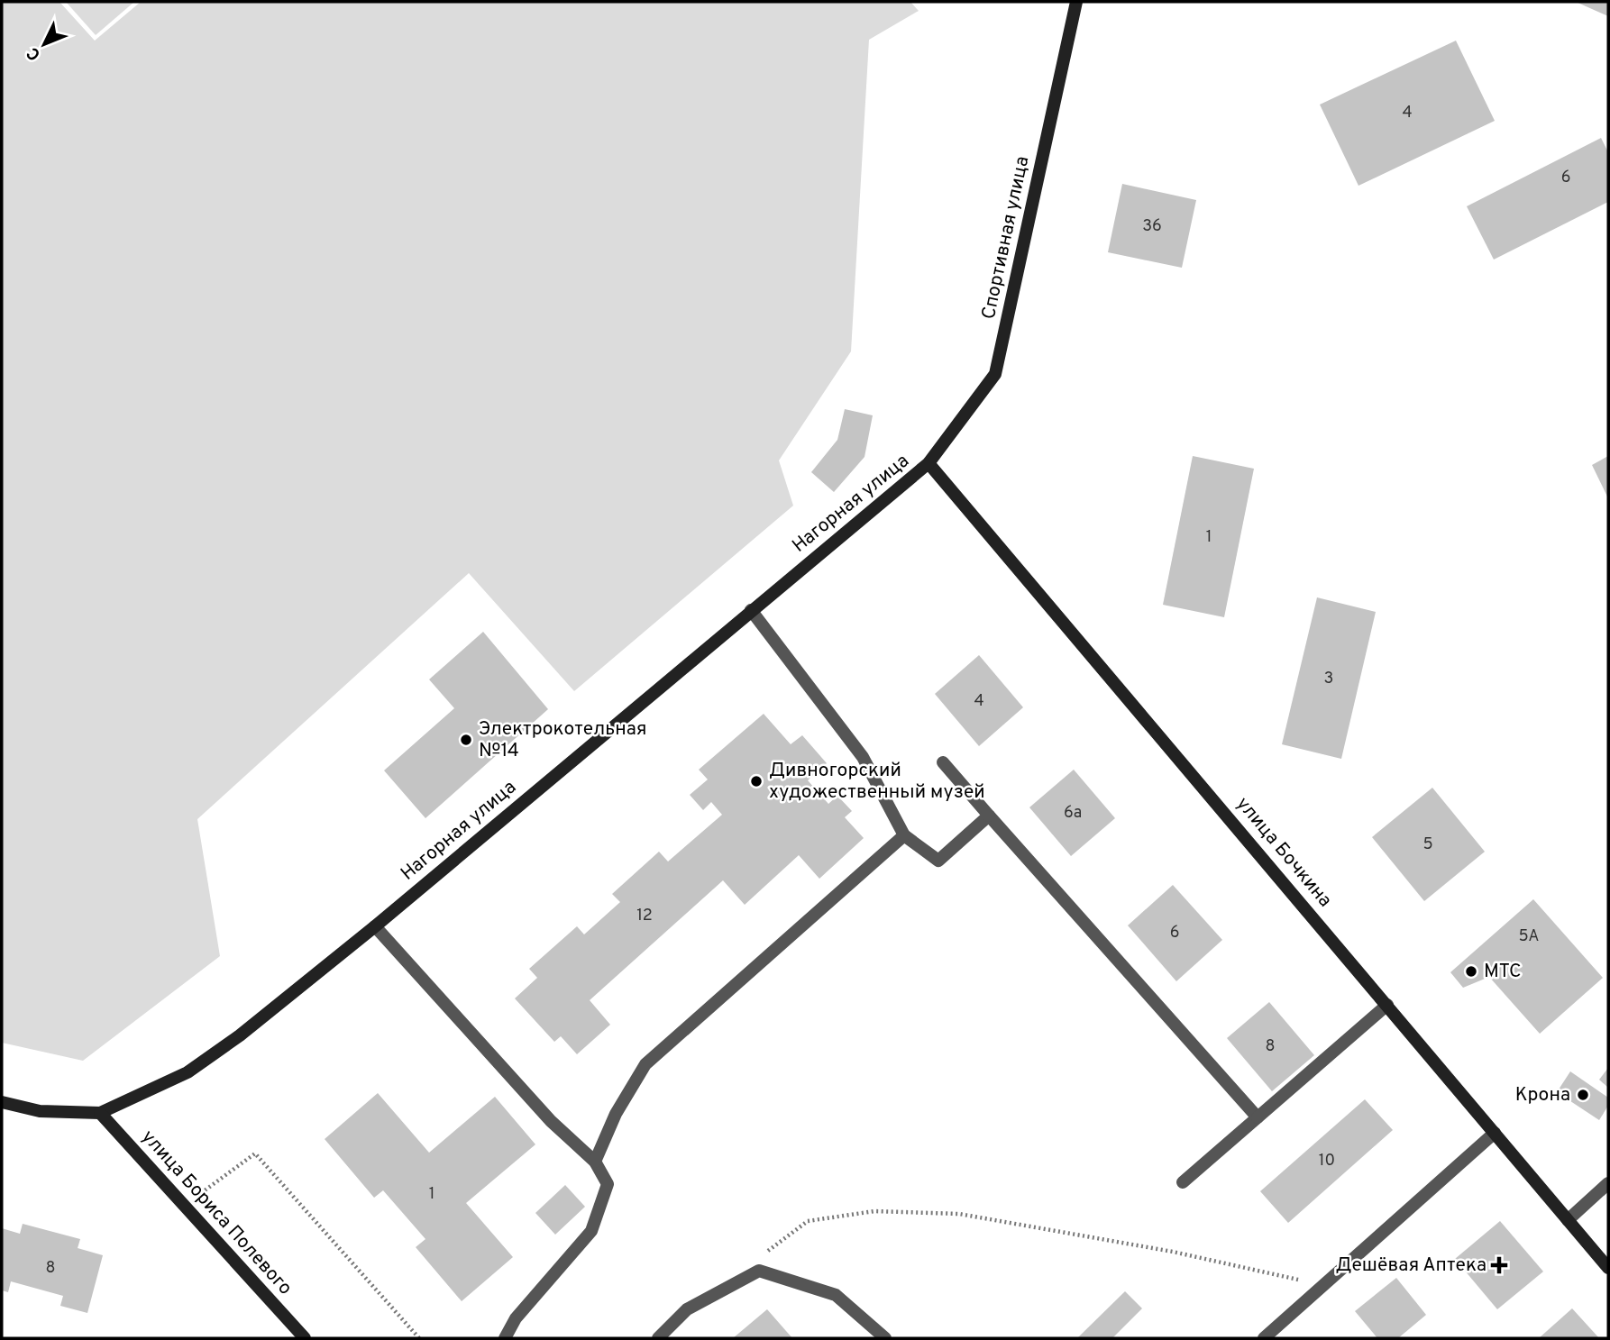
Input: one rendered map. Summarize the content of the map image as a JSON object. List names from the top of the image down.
{
  "streets": {
    "main road": [
      "Спортивная улица",
      "Нагорная улица",
      "улица Бочкина",
      "улица Бориса Полевого"
    ]
  },
  "crossings": [
    ["Спортивная улица", "Нагорная улица"],
    ["Спортивная улица", "улица Бочкина"],
    ["Нагорная улица", "улица Бочкина"],
    ["Нагорная улица", "улица Бориса Полевого"]
  ],
  "places": {
    "other": [
      "Электрокотельная №14",
      "Дивногорский художественный музей",
      "МТС",
      "Крона"
    ],
    "health": ["Дешёвая Аптека"]
  },
  "house_numbers": [
    "4",
    "6",
    "36",
    "1",
    "3",
    "4",
    "6а",
    "5",
    "12",
    "6",
    "5А",
    "8",
    "10",
    "1",
    "8"
  ],
  "north": "bottom left"
}
